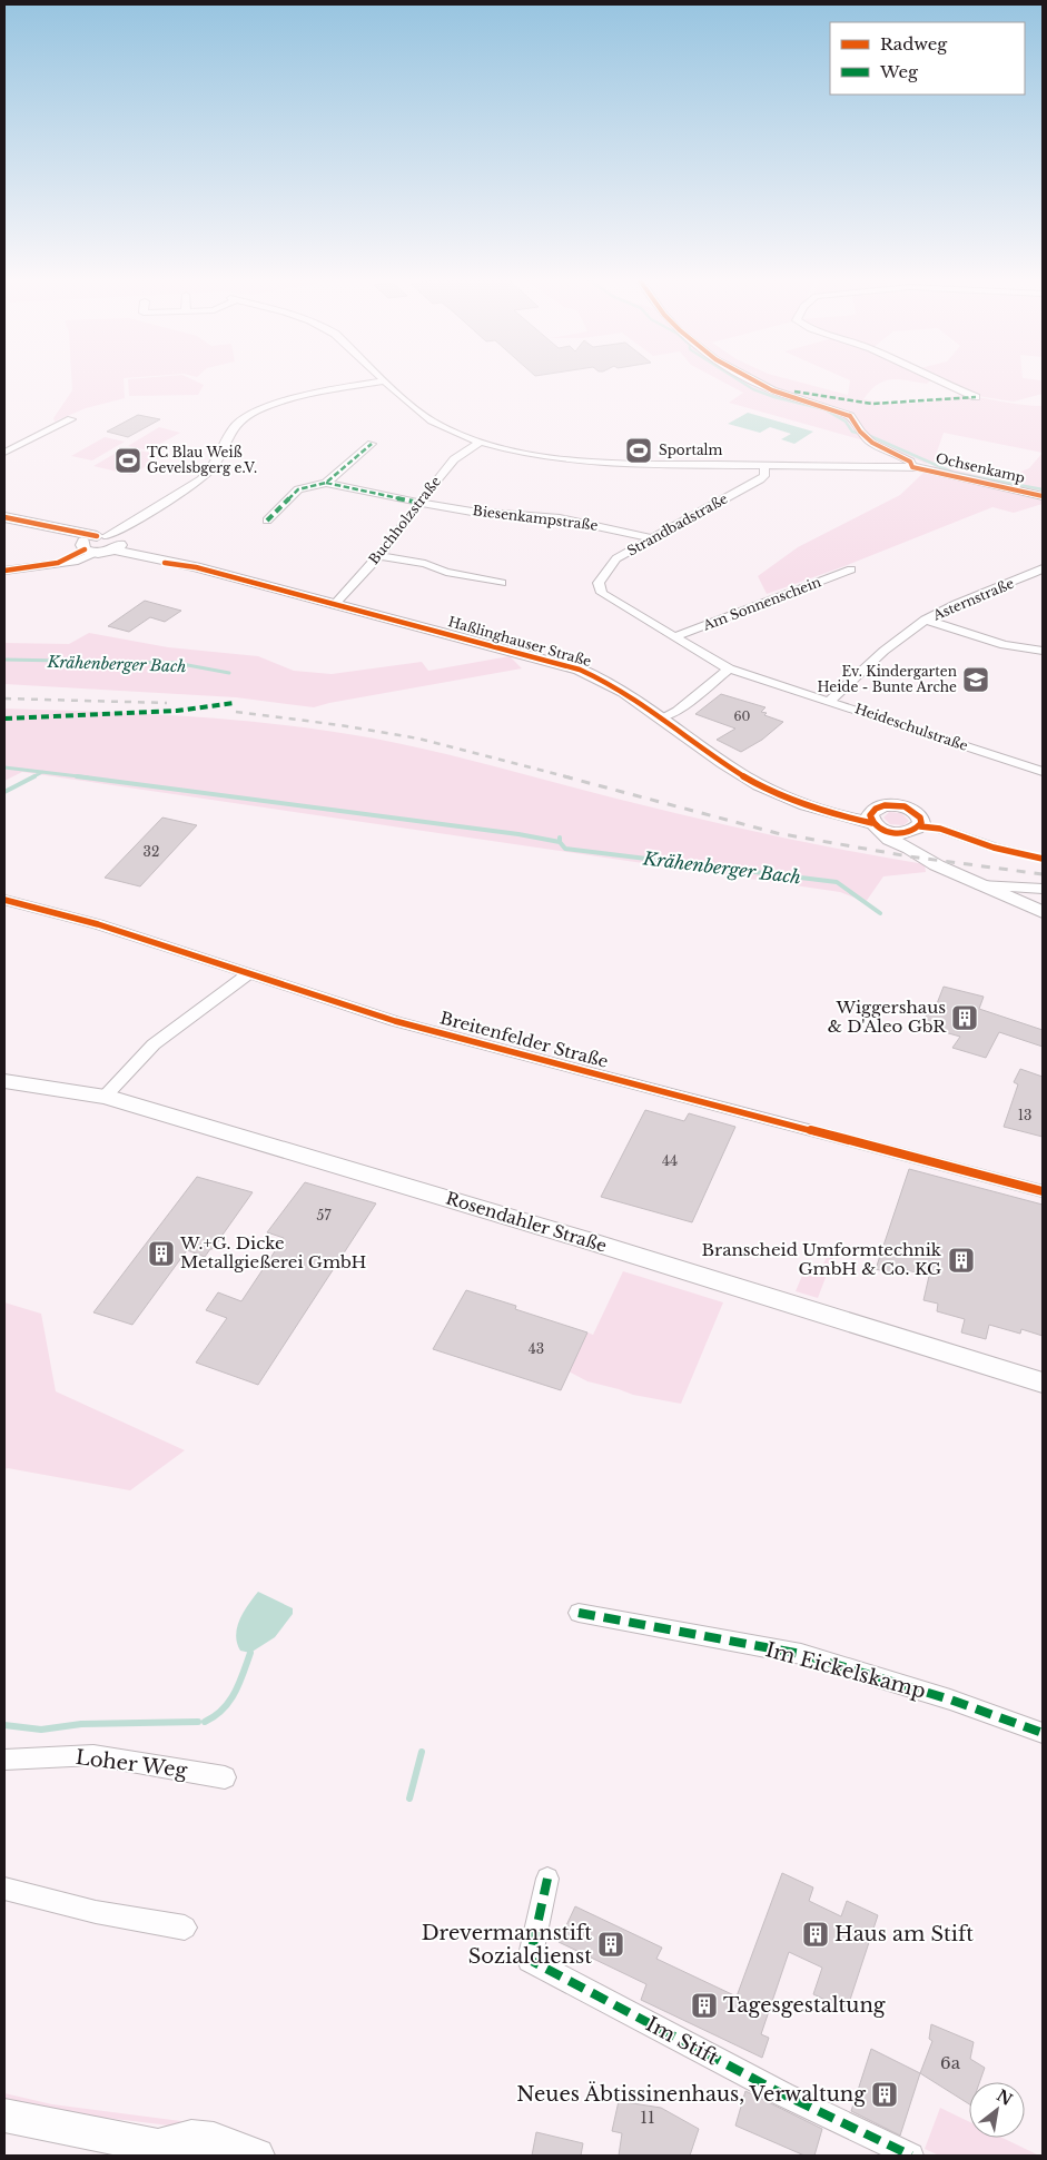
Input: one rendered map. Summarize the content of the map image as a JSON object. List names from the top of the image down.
{
  "streets": {
    "main road": ["Haßlinghauser Straße", "Rosendahler Straße"],
    "street": [
      "Ochsenkamp",
      "Biesenkampstraße",
      "Buchholzstraße",
      "Strandbadstraße",
      "Asternstraße",
      "Am Sonnenschein",
      "Heideschulstraße",
      "Breitenfelder Straße",
      "Im Eickelskamp",
      "Loher Weg",
      "Im Stift"
    ]
  },
  "crossings": [
    ["Ochsenkamp", "Buchholzstraße"],
    ["Ochsenkamp", "Strandbadstraße"],
    ["Biesenkampstraße", "Buchholzstraße"],
    ["Biesenkampstraße", "Strandbadstraße"],
    ["Buchholzstraße", "Haßlinghauser Straße"],
    ["Strandbadstraße", "Heideschulstraße"],
    ["Asternstraße", "Heideschulstraße"],
    ["Am Sonnenschein", "Heideschulstraße"]
  ],
  "water": ["Krähenberger Bach"],
  "places": {
    "sports": ["Sportalm", "TC Blau Weiß Gevelsbgerg e.V."],
    "school or university": ["Ev. Kindergarten Heide - Bunte Arche"],
    "building": [
      "Wiggershaus & D'Aleo GbR",
      "W.+G. Dicke Metallgießerei GmbH",
      "Branscheid Umformtechnik GmbH & Co. KG",
      "Haus am Stift",
      "Drevermannstift Sozialdienst",
      "Tagesgestaltung",
      "Neues Äbtissinenhaus, Verwaltung"
    ]
  },
  "house_numbers": [
    "60",
    "32",
    "13",
    "44",
    "57",
    "43",
    "6a",
    "11"
  ],
  "legend": ["Radweg", "Weg"],
  "north": "top right"
}
